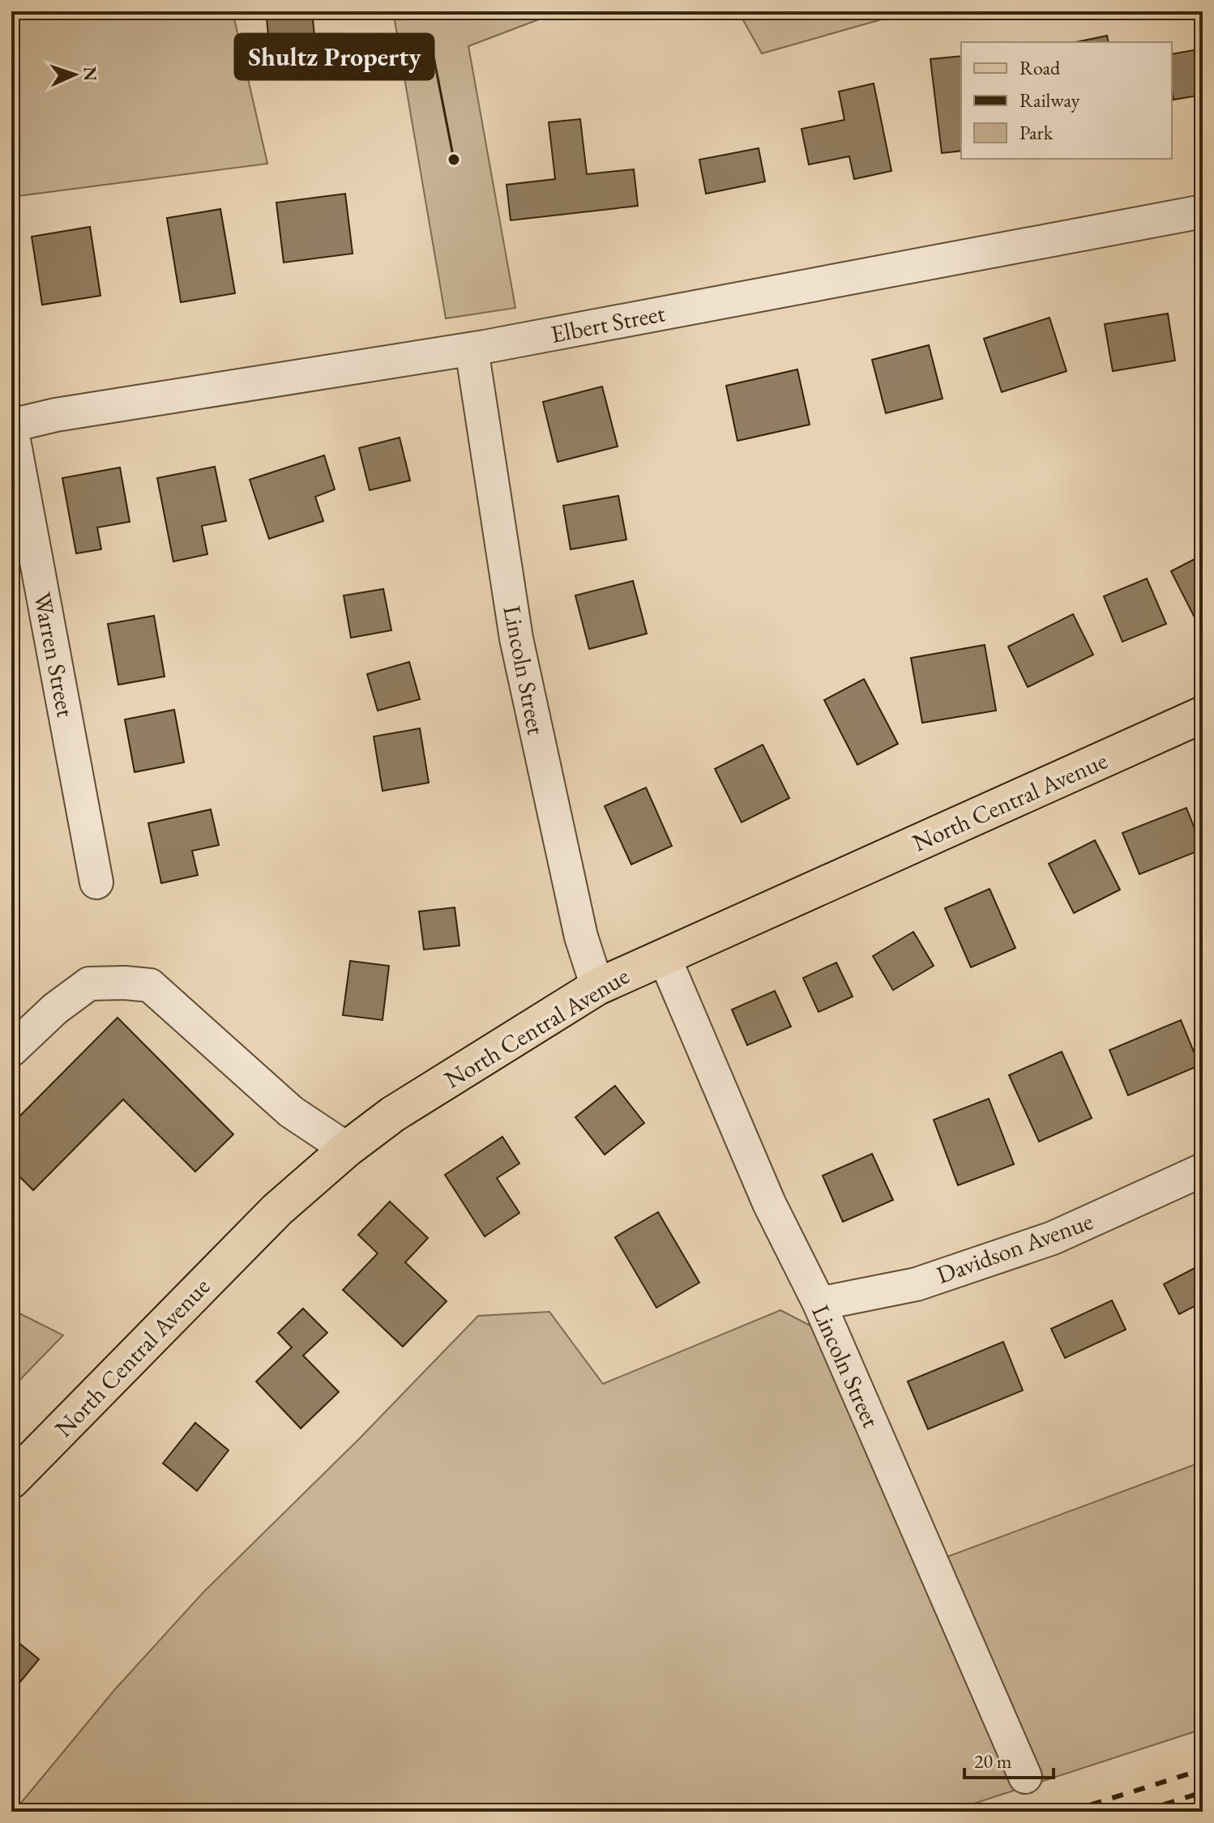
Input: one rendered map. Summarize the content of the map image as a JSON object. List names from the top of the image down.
{
  "streets": {
    "main road": ["North Central Avenue"],
    "street": [
      "Elbert Street",
      "Warren Street",
      "Lincoln Street",
      "Davidson Avenue"
    ]
  },
  "crossings": [
    ["Elbert Street", "Warren Street"],
    ["Elbert Street", "Lincoln Street"],
    ["Lincoln Street", "North Central Avenue"],
    ["Lincoln Street", "Davidson Avenue"]
  ],
  "places": ["Shultz Property"],
  "legend": ["Road", "Railway", "Park"],
  "scale_bar": "20 m",
  "north": "right"
}
